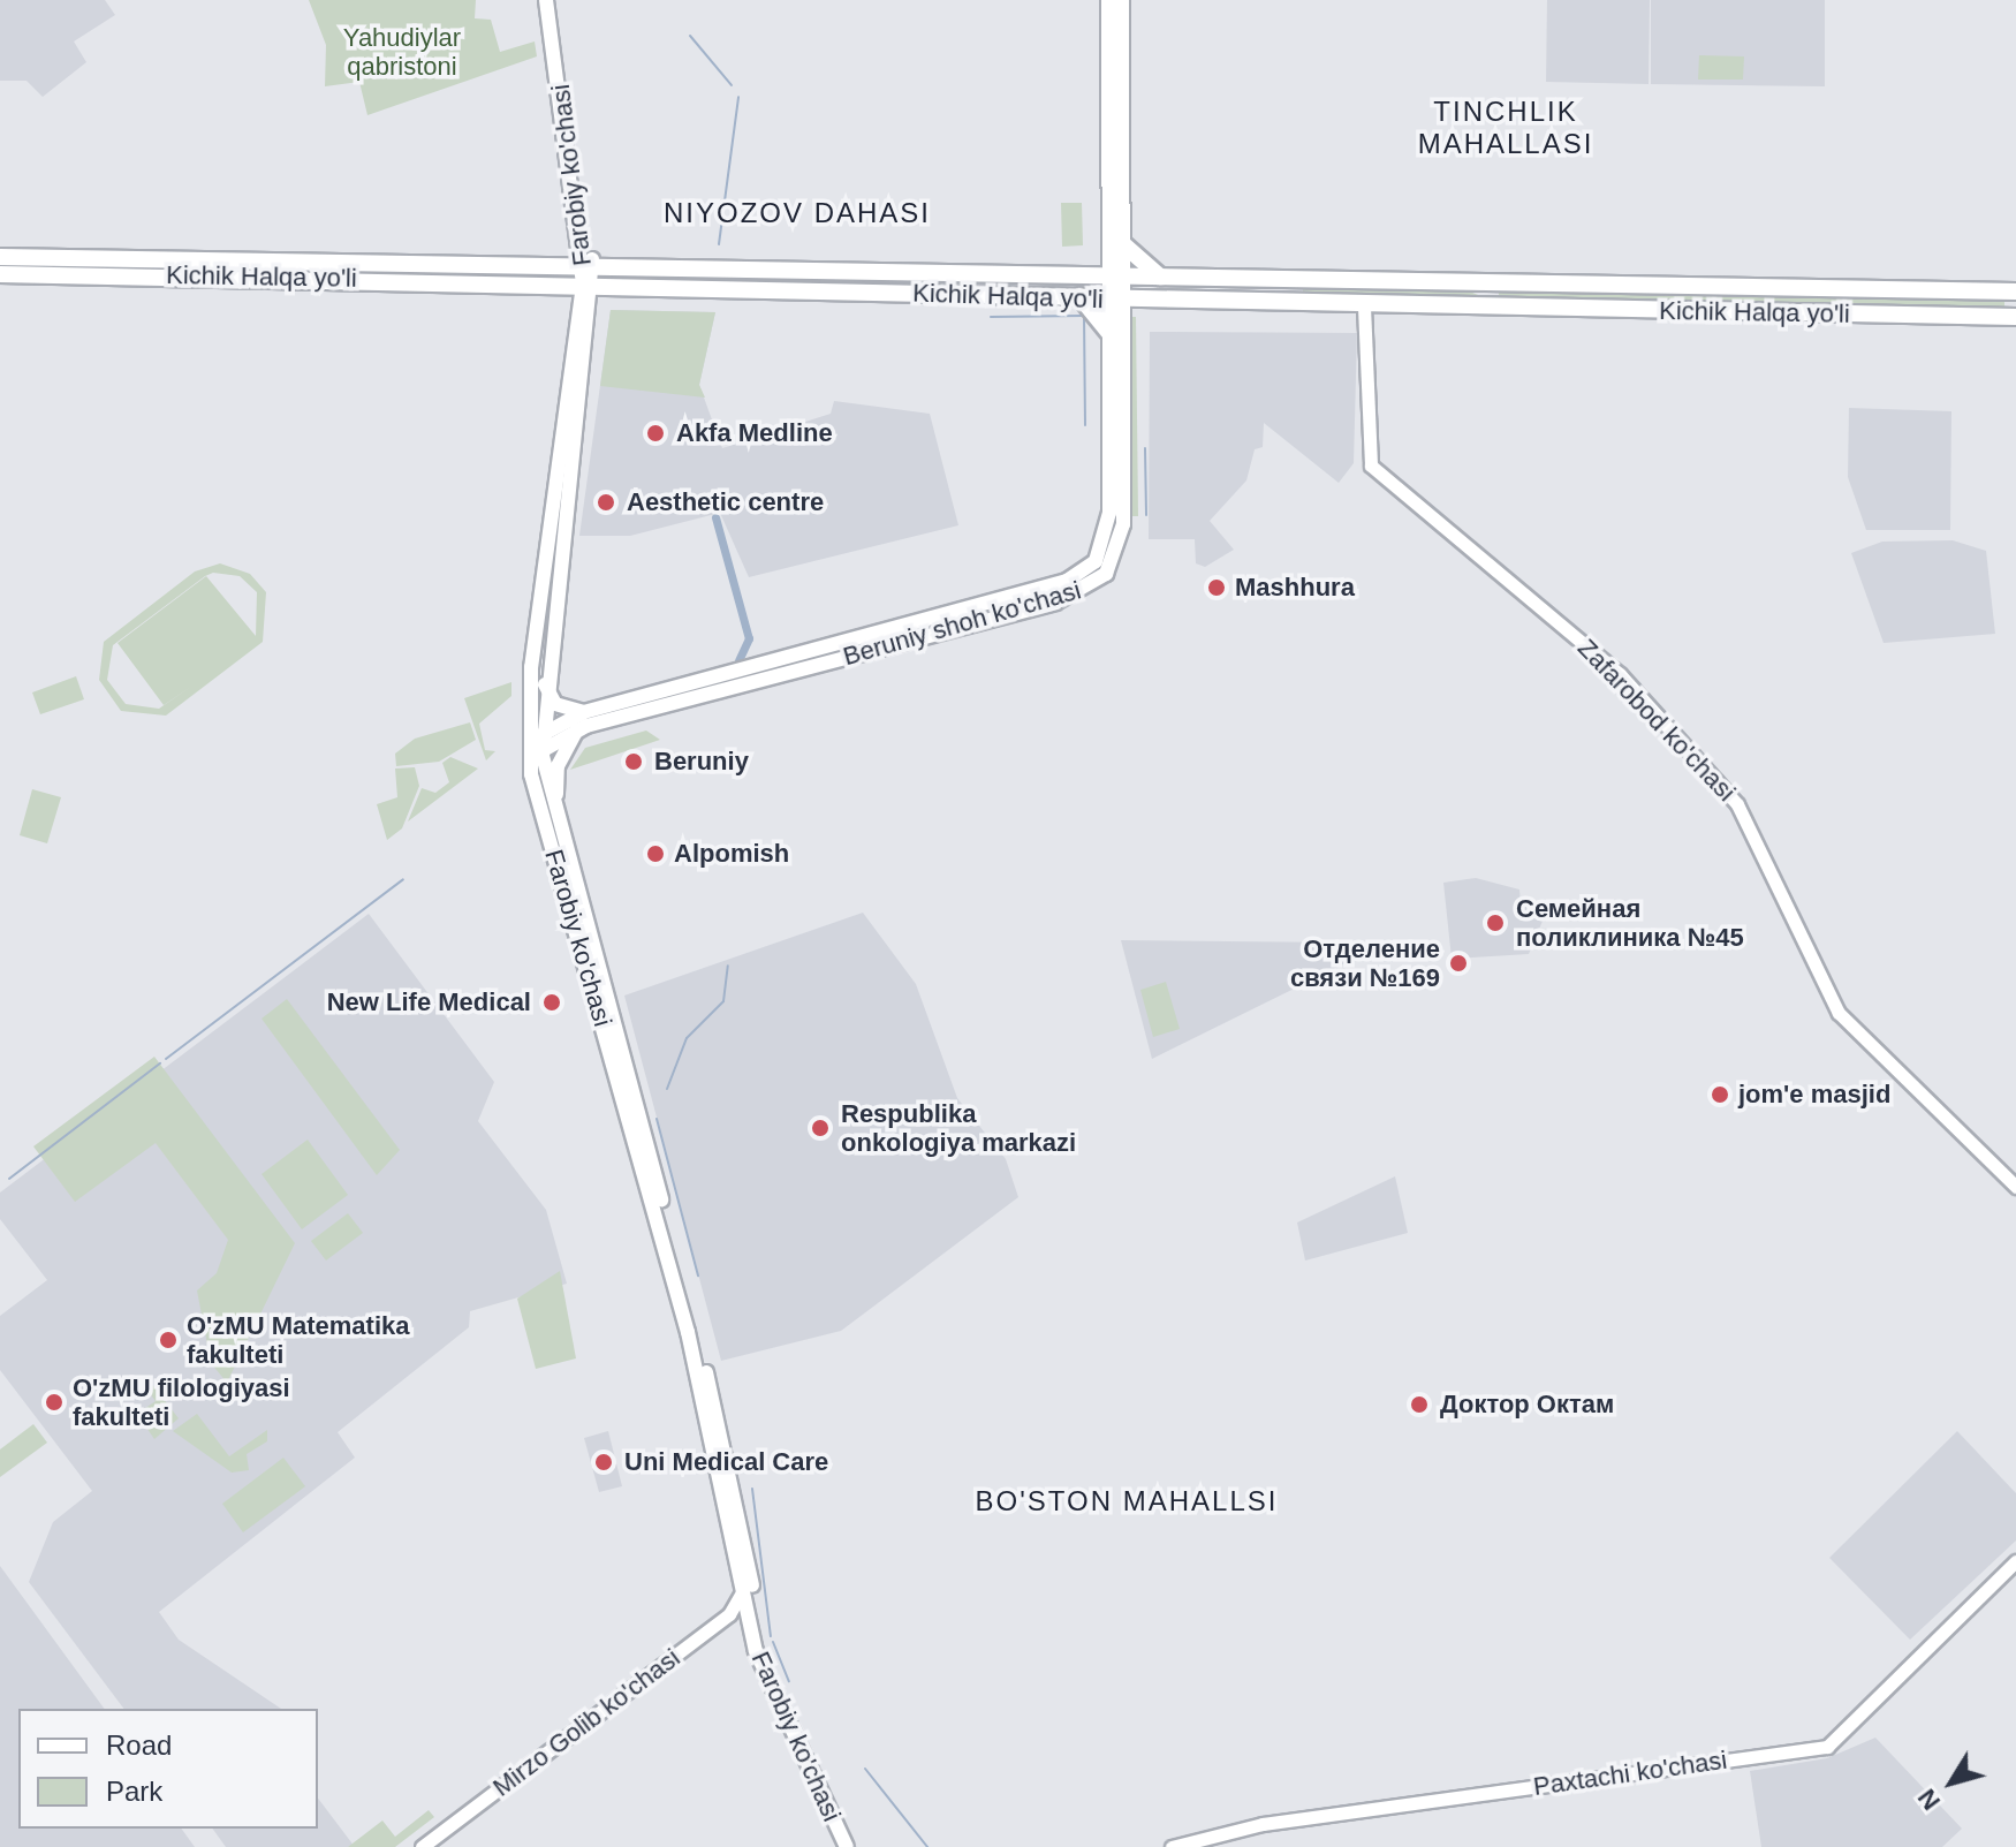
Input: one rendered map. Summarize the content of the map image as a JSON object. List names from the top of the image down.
{
  "streets": {
    "highway": ["Kichik Halqa yo'li"],
    "main road": ["Farobiy ko'chasi", "Beruniy shoh ko'chasi"],
    "street": ["Zafarobod ko'chasi", "Mirzo Golib ko'chasi", "Paxtachi ko'chasi"]
  },
  "crossings": [
    ["Farobiy ko'chasi", "Kichik Halqa yo'li"],
    ["Farobiy ko'chasi", "Beruniy shoh ko'chasi"],
    ["Farobiy ko'chasi", "Mirzo Golib ko'chasi"],
    ["Kichik Halqa yo'li", "Beruniy shoh ko'chasi"],
    ["Kichik Halqa yo'li", "Zafarobod ko'chasi"]
  ],
  "districts": ["TINCHLIK MAHALLASI", "NIYOZOV DAHASI", "BO'STON MAHALLSI"],
  "parks": ["Yahudiylar qabristoni"],
  "places": [
    "Akfa Medline",
    "Aesthetic centre",
    "Mashhura",
    "Beruniy",
    "Alpomish",
    "Семейная поликлиника №45",
    "Отделение связи №169",
    "New Life Medical",
    "jom'e masjid",
    "Respublika onkologiya markazi",
    "O'zMU Matematika fakulteti",
    "O'zMU filologiyasi fakulteti",
    "Доктор Октам",
    "Uni Medical Care"
  ],
  "legend": ["Road", "Park"],
  "north": "bottom left"
}
